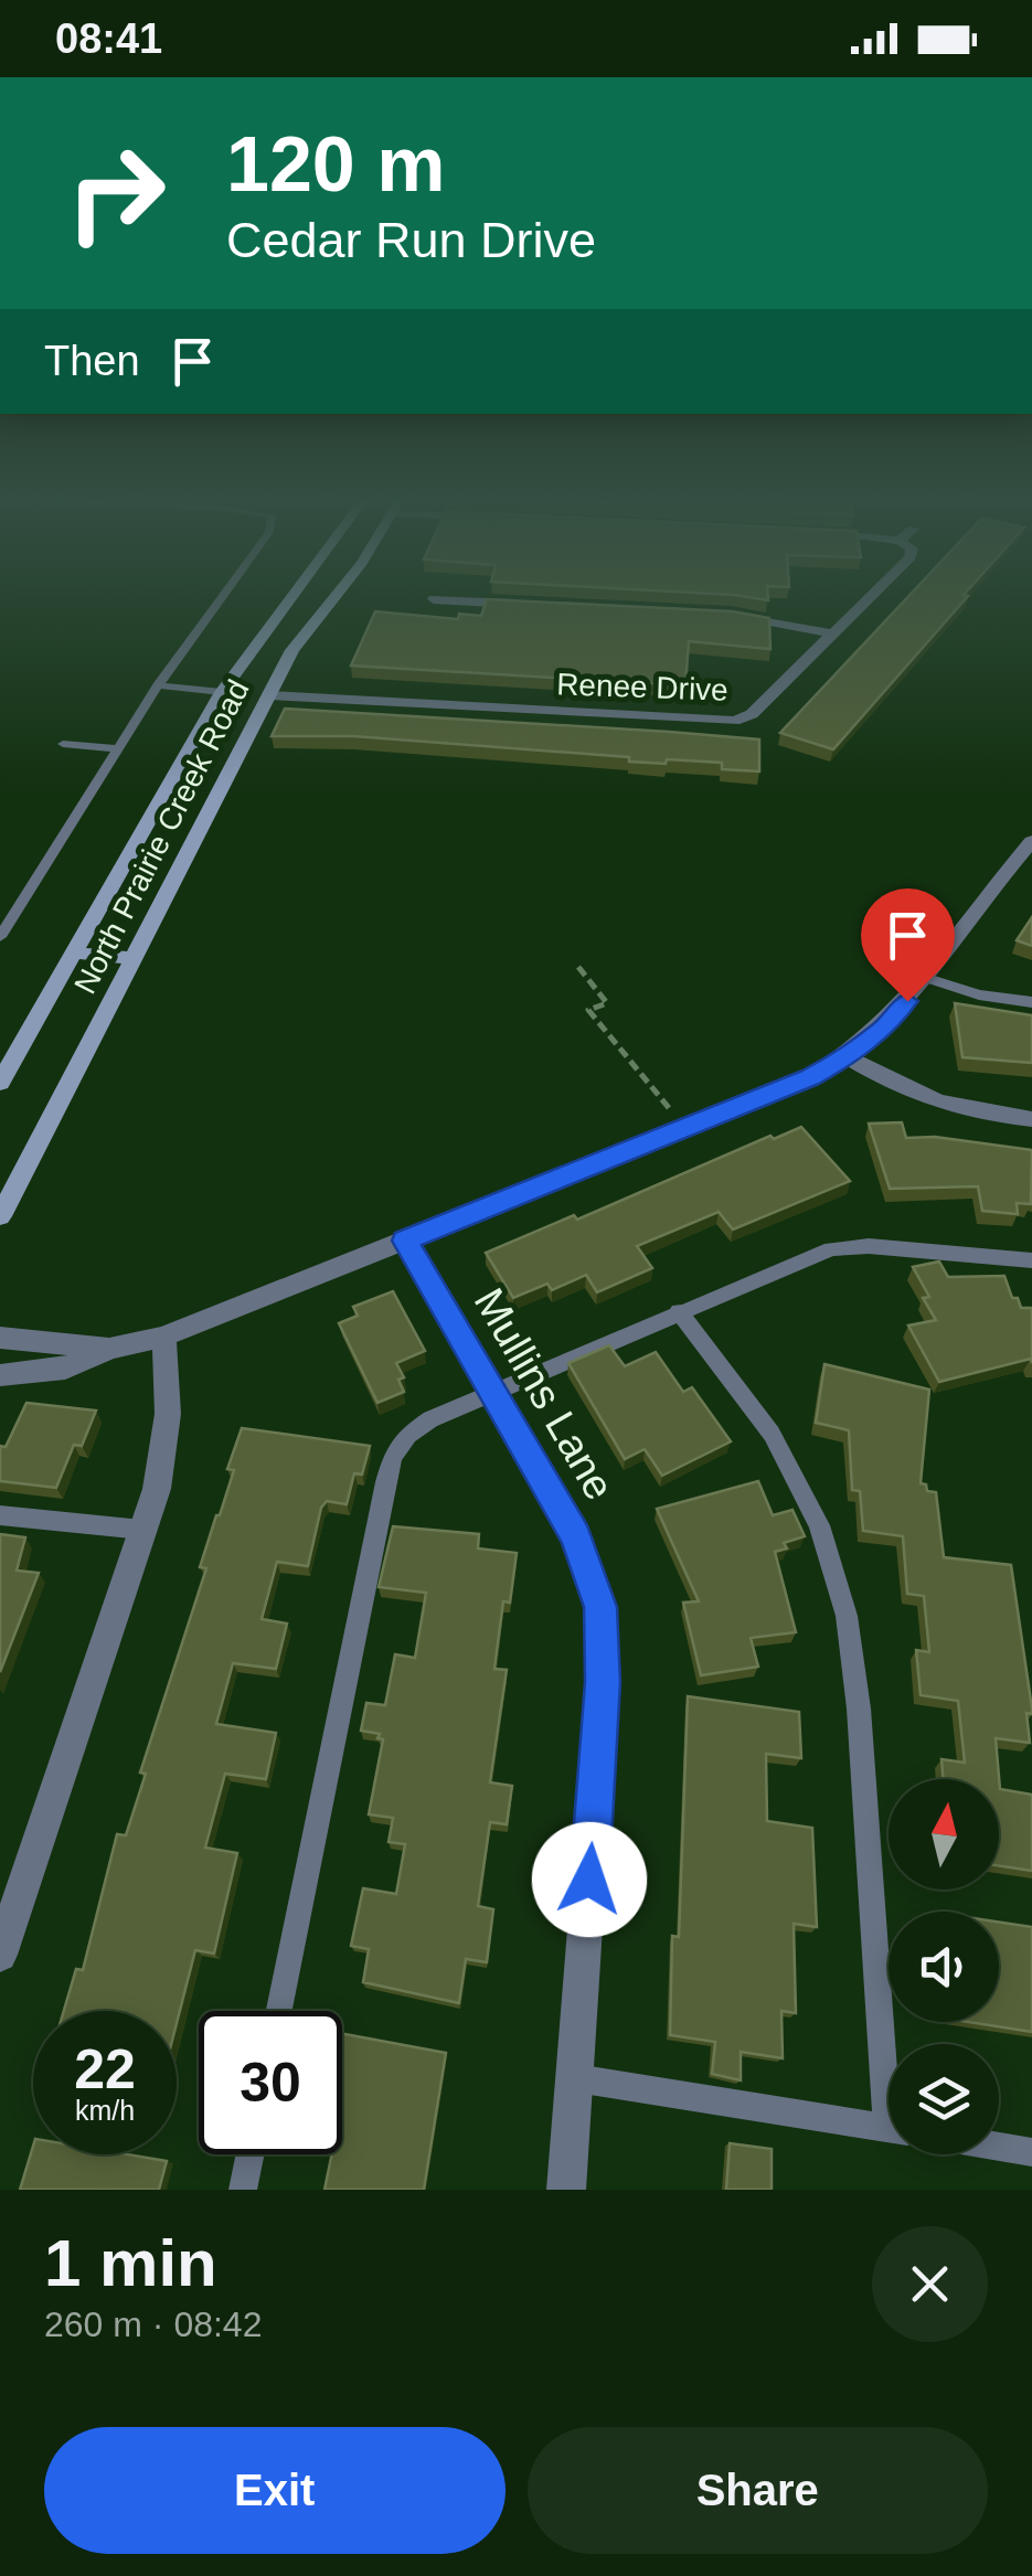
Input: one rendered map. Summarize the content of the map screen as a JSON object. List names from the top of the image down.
{
  "streets": {
    "main road": ["North Prairie Creek Road"],
    "street": ["Renee Drive", "Mullins Lane"]
  },
  "crossings": [
    ["Renee Drive", "North Prairie Creek Road"]
  ],
  "north": "top",
  "page": {
    "status": "08:41",
    "turn": ["120 m", "Cedar Run Drive"],
    "then": "Then",
    "speed": "22 km/h",
    "limit": "30",
    "heading": ["1 min", "260 m · 08:42"],
    "buttons": ["Exit", "Share"]
  }
}
